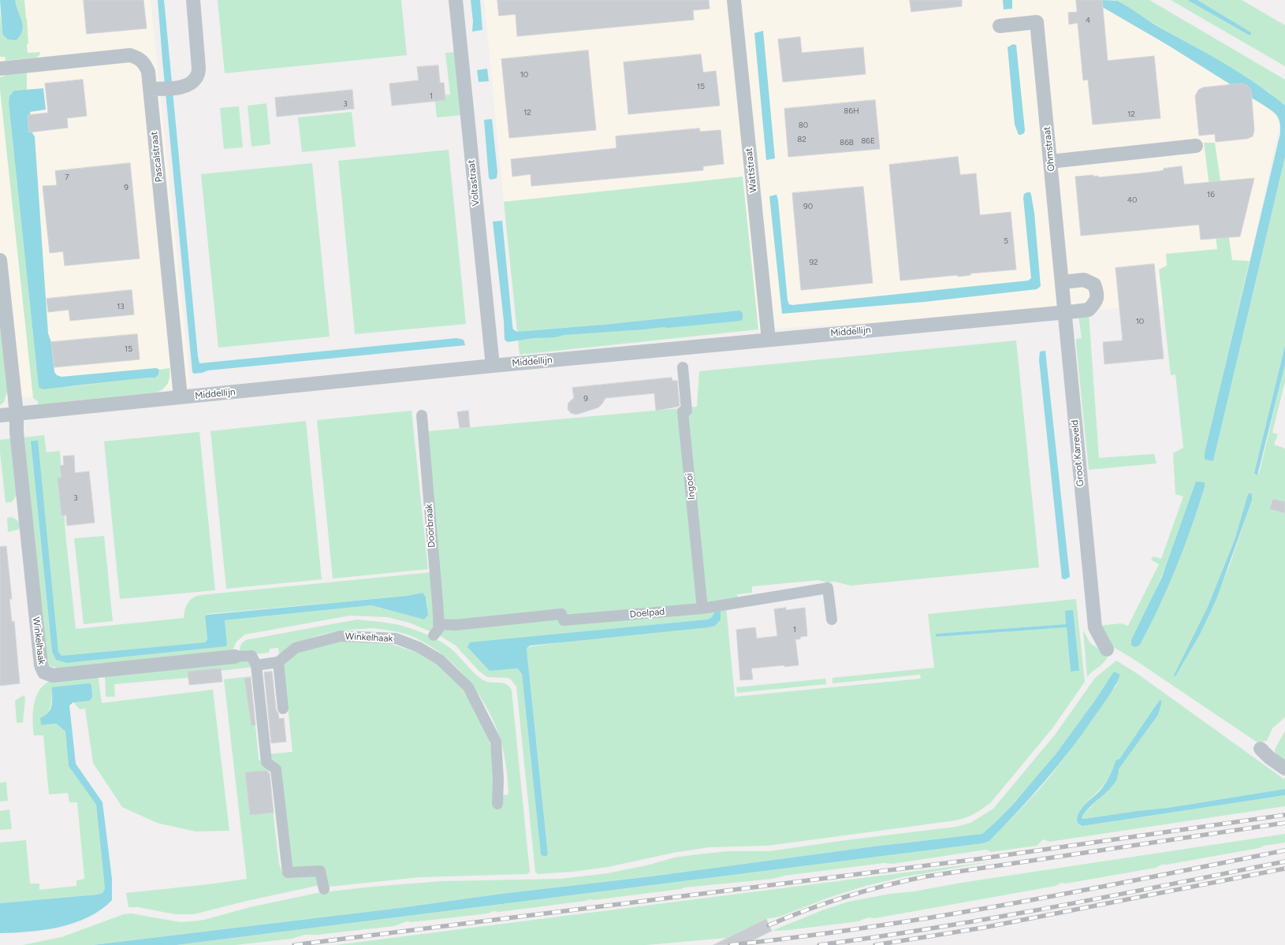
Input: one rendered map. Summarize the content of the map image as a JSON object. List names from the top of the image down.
{
  "streets": {
    "street": [
      "Ohmstraat",
      "Pascalstraat",
      "Wattstraat",
      "Voltastraat",
      "Middellijn",
      "Groot Karreveld",
      "Ingooi",
      "Doorbraak",
      "Doelpad",
      "Winkelhaak"
    ]
  },
  "crossings": [
    ["Ohmstraat", "Middellijn"],
    ["Ohmstraat", "Groot Karreveld"],
    ["Pascalstraat", "Middellijn"],
    ["Wattstraat", "Middellijn"],
    ["Voltastraat", "Middellijn"],
    ["Middellijn", "Groot Karreveld"],
    ["Middellijn", "Winkelhaak"],
    ["Ingooi", "Doelpad"],
    ["Doorbraak", "Doelpad"]
  ],
  "house_numbers": [
    "4",
    "10",
    "15",
    "1",
    "3",
    "86H",
    "12",
    "12",
    "80",
    "82",
    "86E",
    "86B",
    "7",
    "9",
    "16",
    "40",
    "90",
    "5",
    "92",
    "13",
    "10",
    "15",
    "9",
    "3",
    "1"
  ]
}
